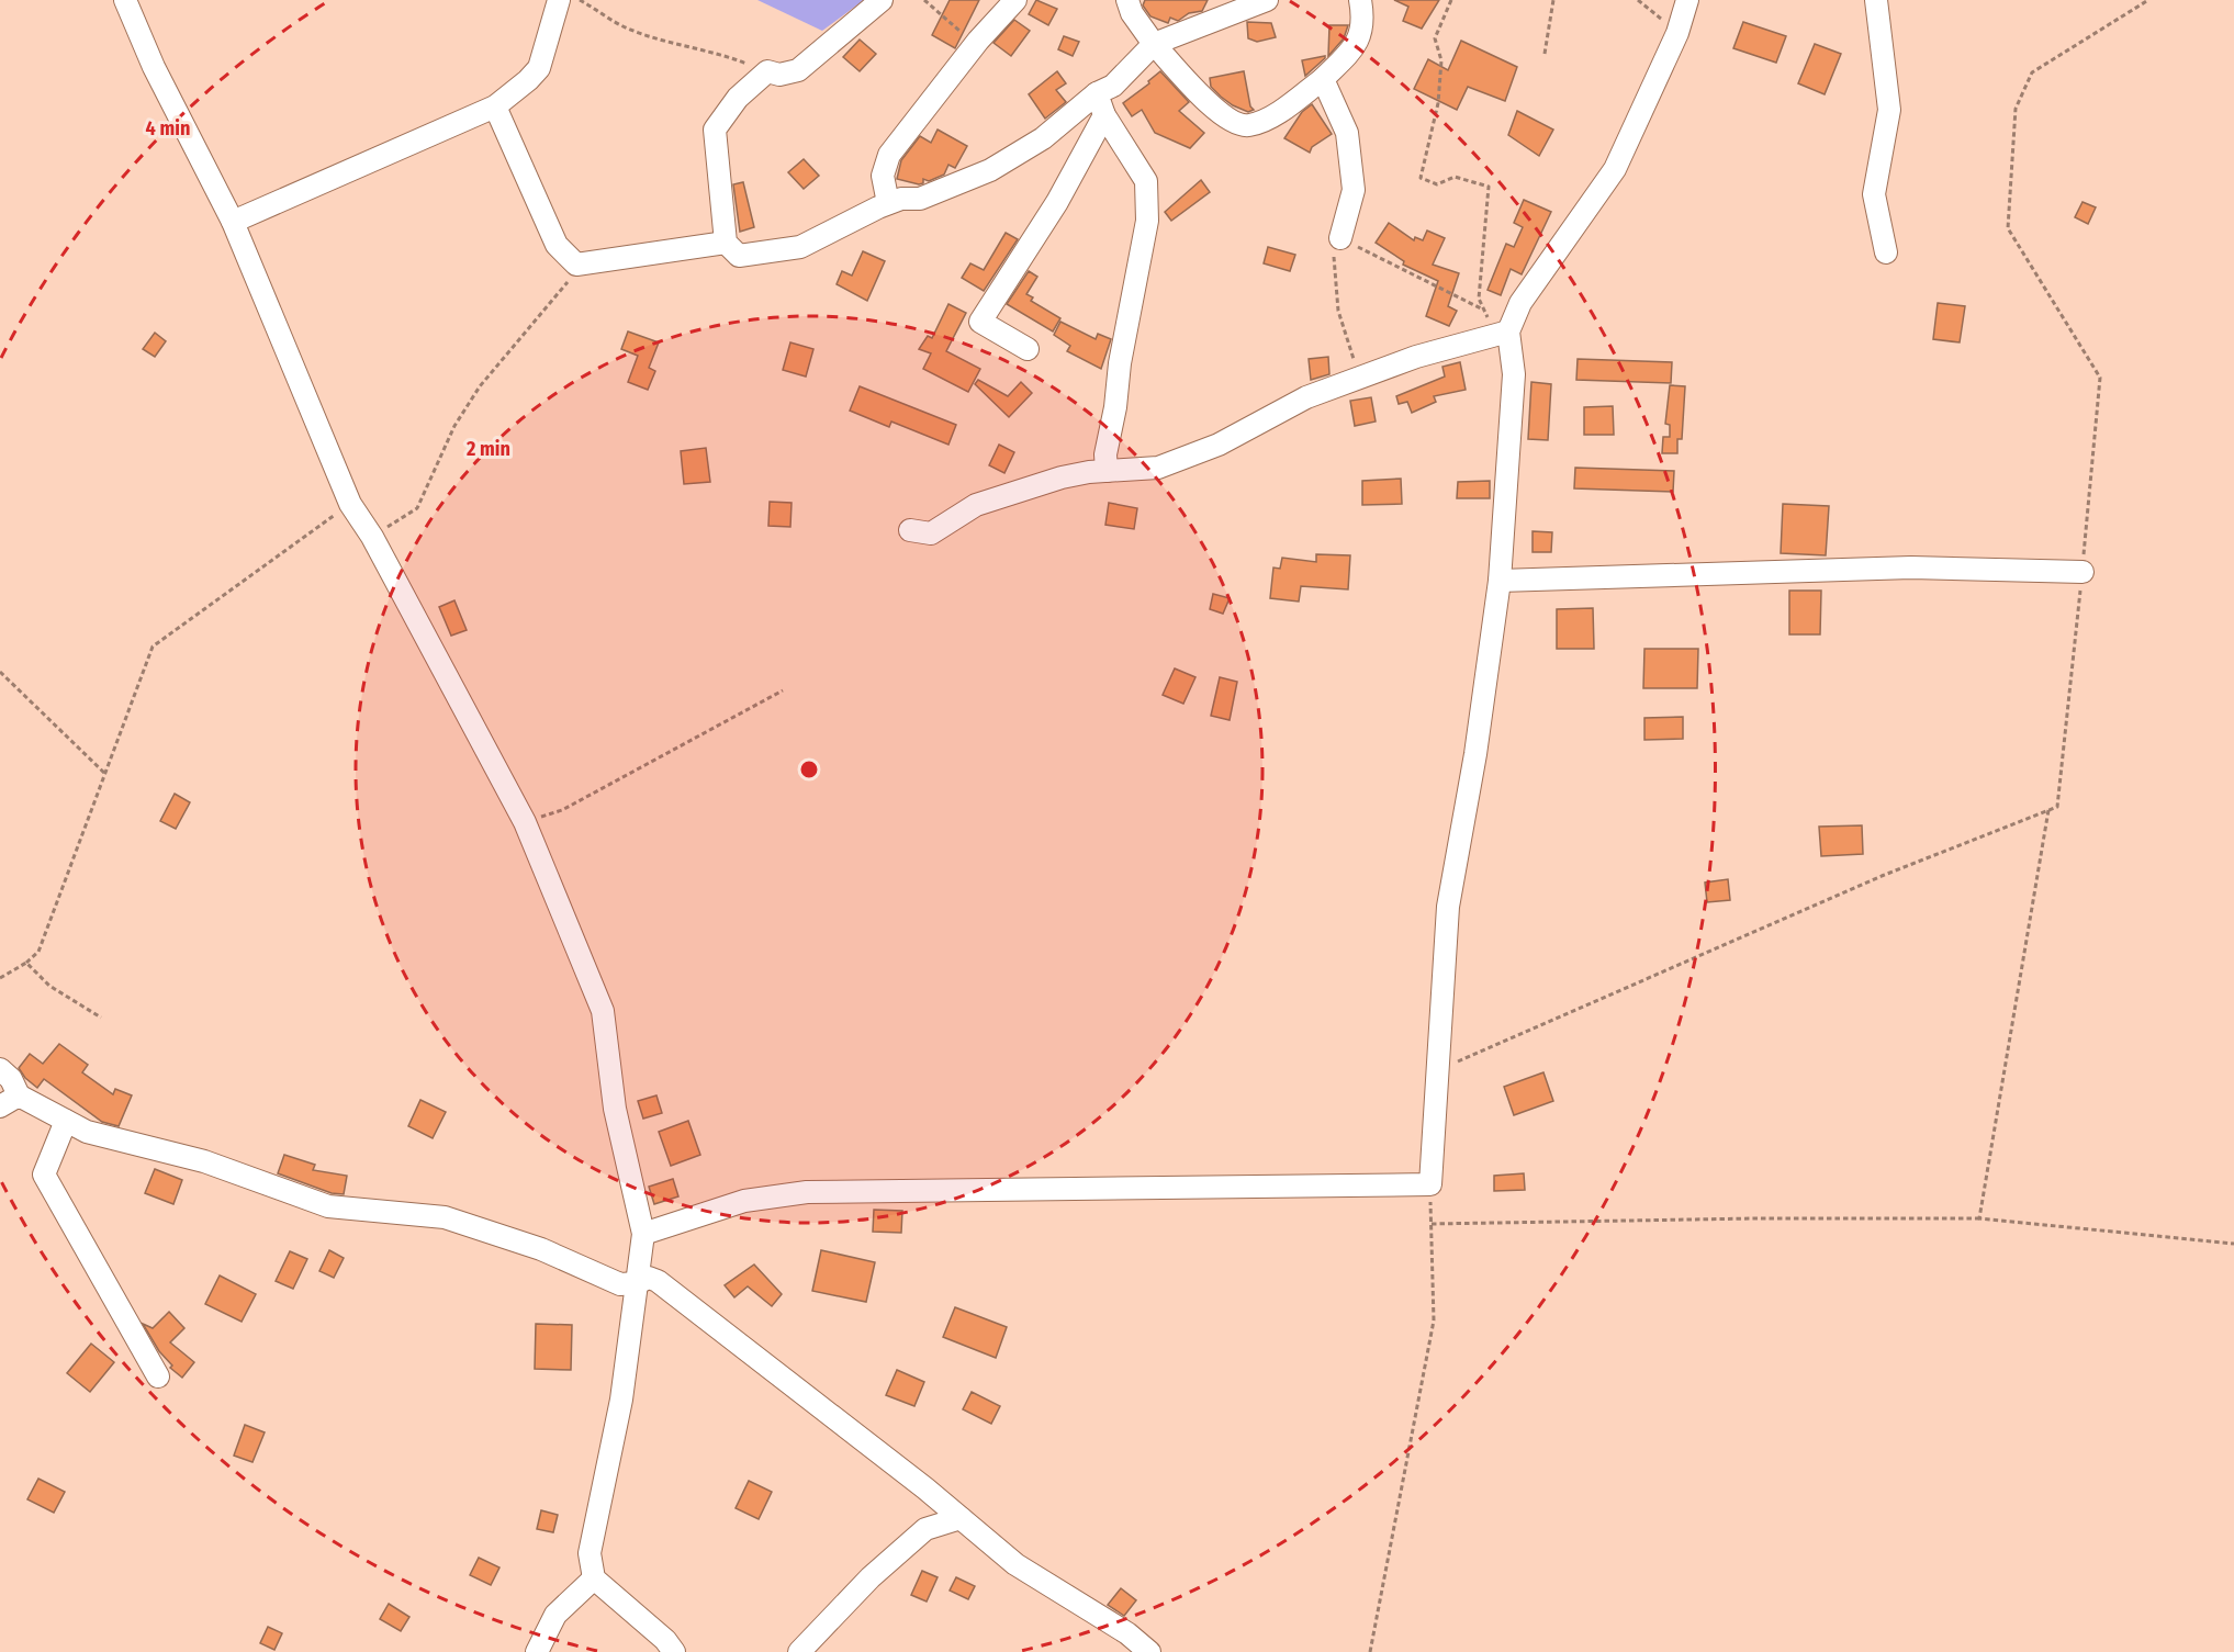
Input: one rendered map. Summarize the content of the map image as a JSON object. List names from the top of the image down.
{
  "rings": ["4 min", "2 min"]
}
